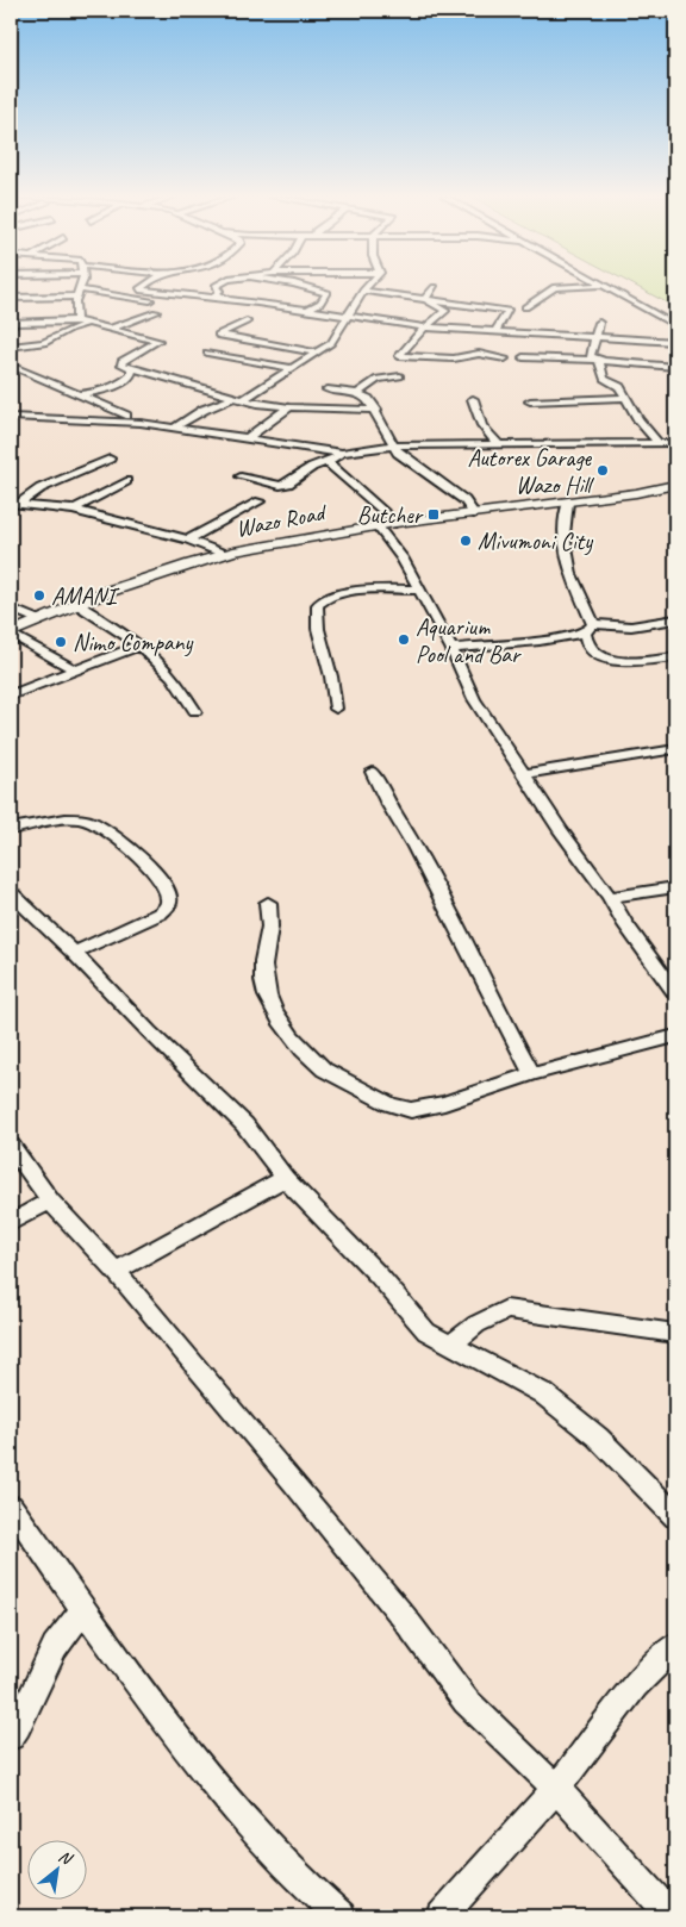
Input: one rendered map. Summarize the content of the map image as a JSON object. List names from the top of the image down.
{
  "streets": {
    "main road": ["Wazo Road"]
  },
  "places": {
    "other": [
      "Autorex Garage Wazo Hill",
      "Mivumoni City",
      "AMANI",
      "Aquarium Pool and Bar",
      "Nimo Company"
    ],
    "transit": ["Butcher"]
  },
  "north": "top right"
}
